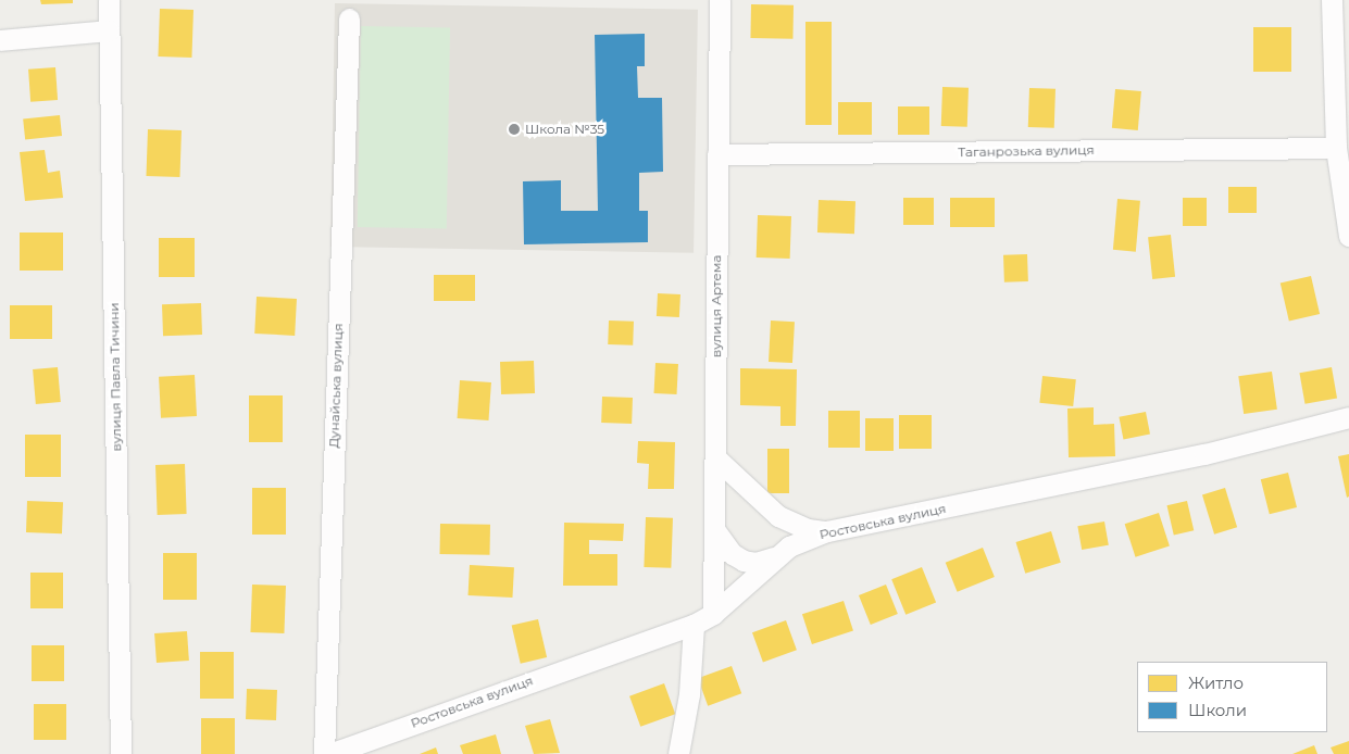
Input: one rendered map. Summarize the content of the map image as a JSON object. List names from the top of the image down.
{
  "streets": {
    "street": [
      "Таганрозька вулиця",
      "вулиця Артема",
      "вулиця Павла Тичини",
      "Дунайська вулиця",
      "Ростовська вулиця"
    ]
  },
  "crossings": [
    ["Таганрозька вулиця", "вулиця Артема"],
    ["вулиця Артема", "Ростовська вулиця"]
  ],
  "places": ["Школа №35"],
  "legend": ["Житло", "Школи"]
}
